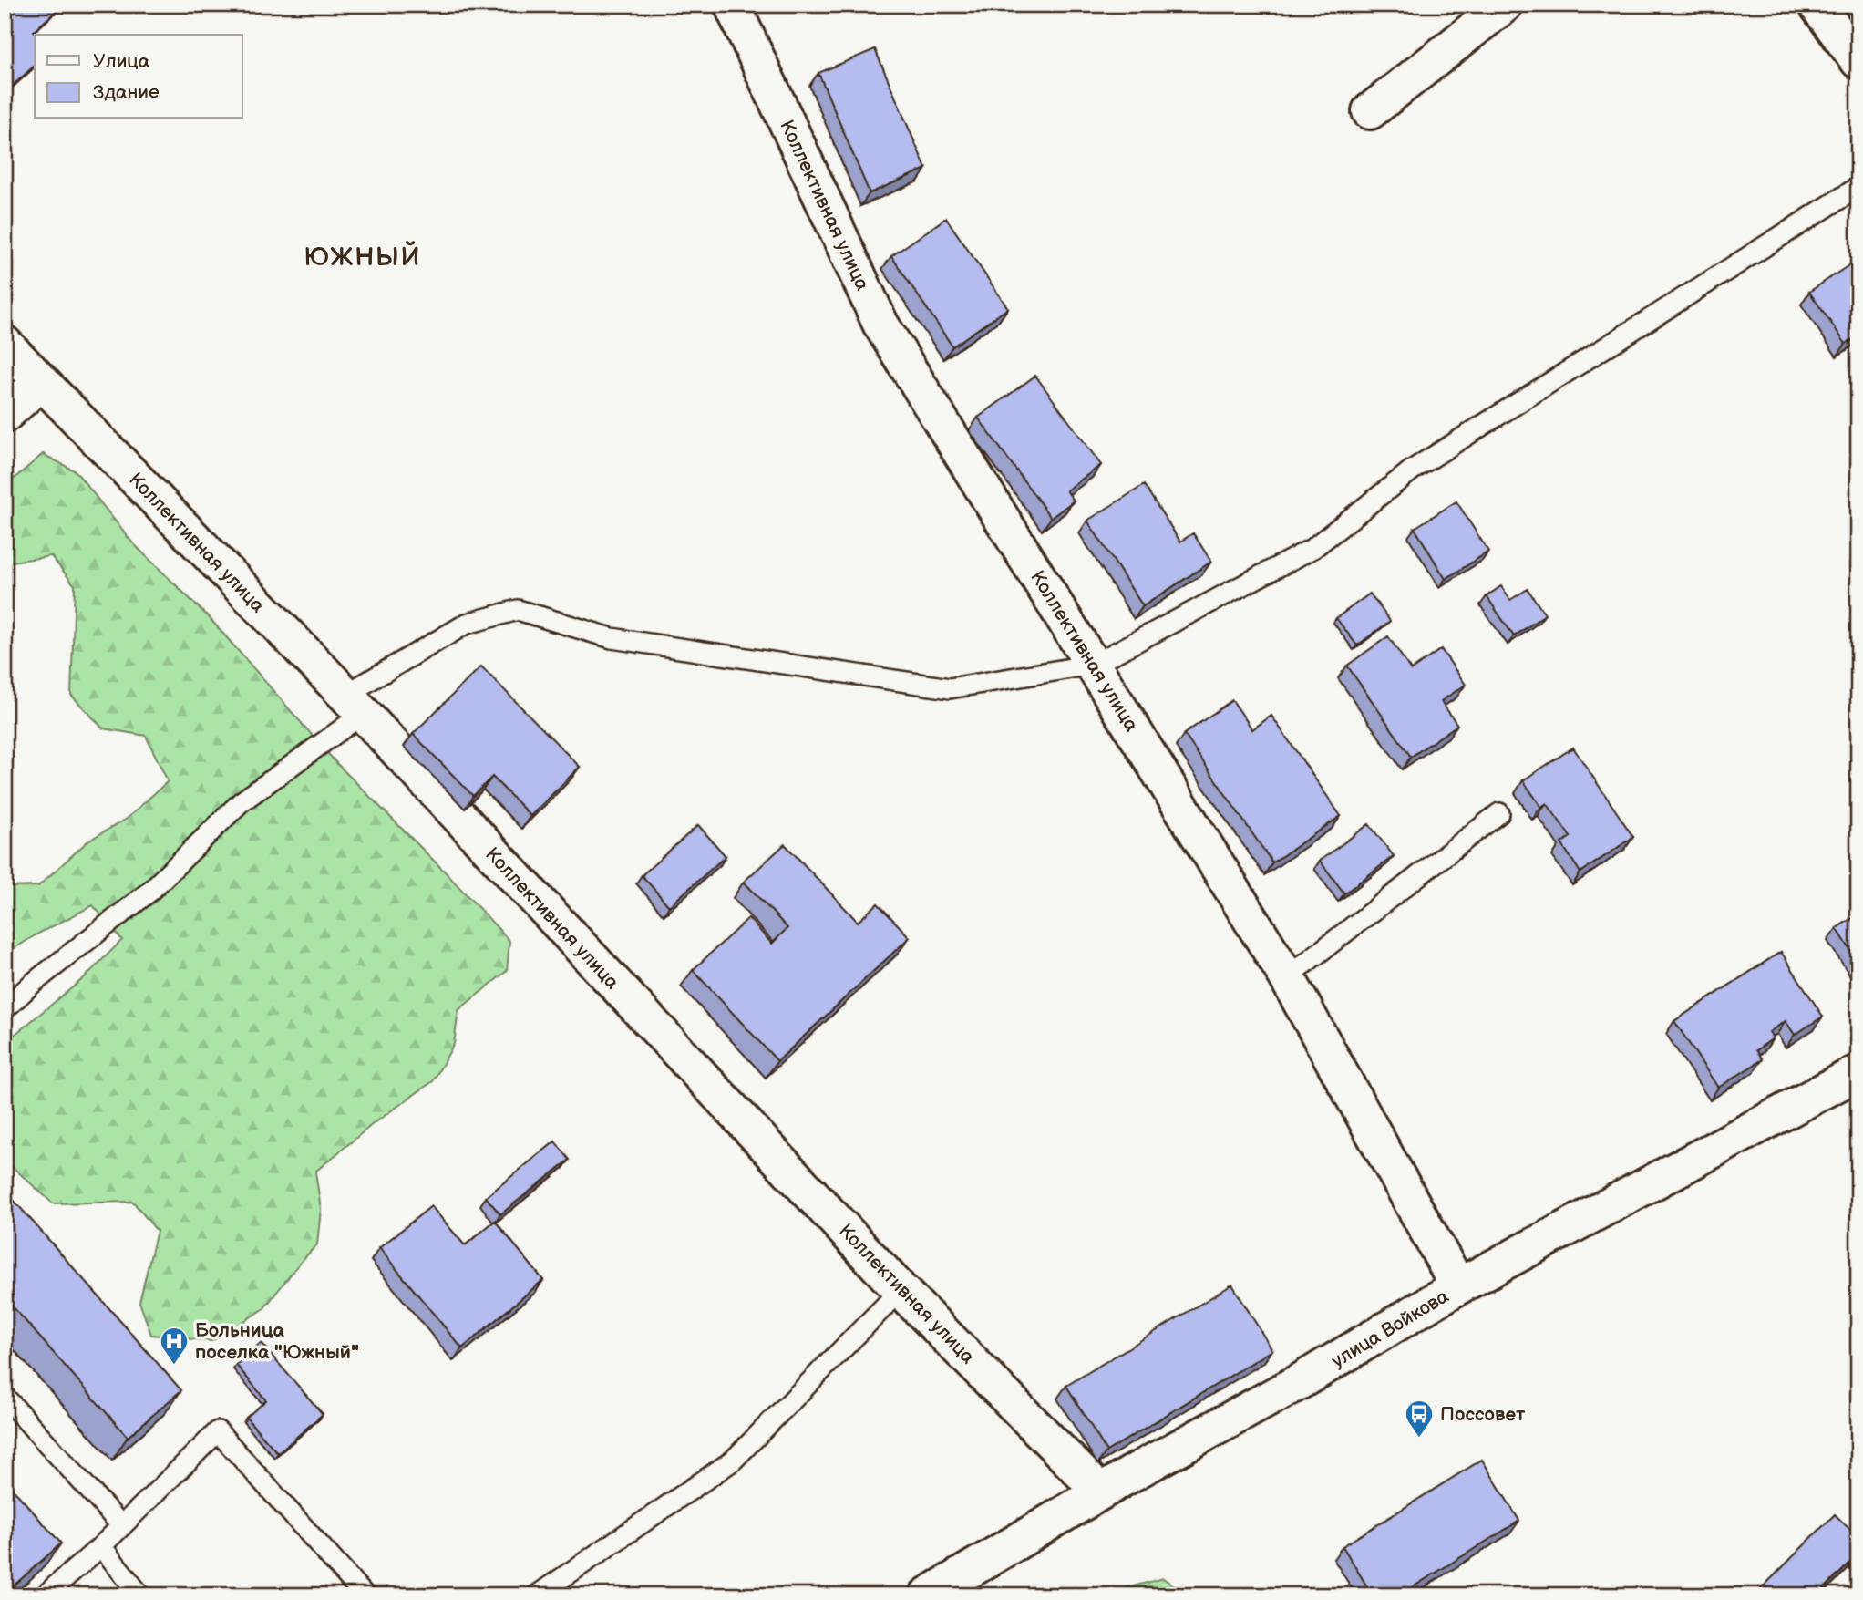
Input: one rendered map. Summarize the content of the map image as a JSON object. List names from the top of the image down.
{
  "streets": {
    "street": ["Коллективная улица", "улица Войкова"]
  },
  "crossings": [
    ["Коллективная улица", "улица Войкова"]
  ],
  "districts": ["ЮЖНЫЙ"],
  "places": {
    "hospital": ["Больница поселка \"Южный\""],
    "bus stop": ["Поссовет"]
  },
  "legend": ["Улица", "Здание"]
}
